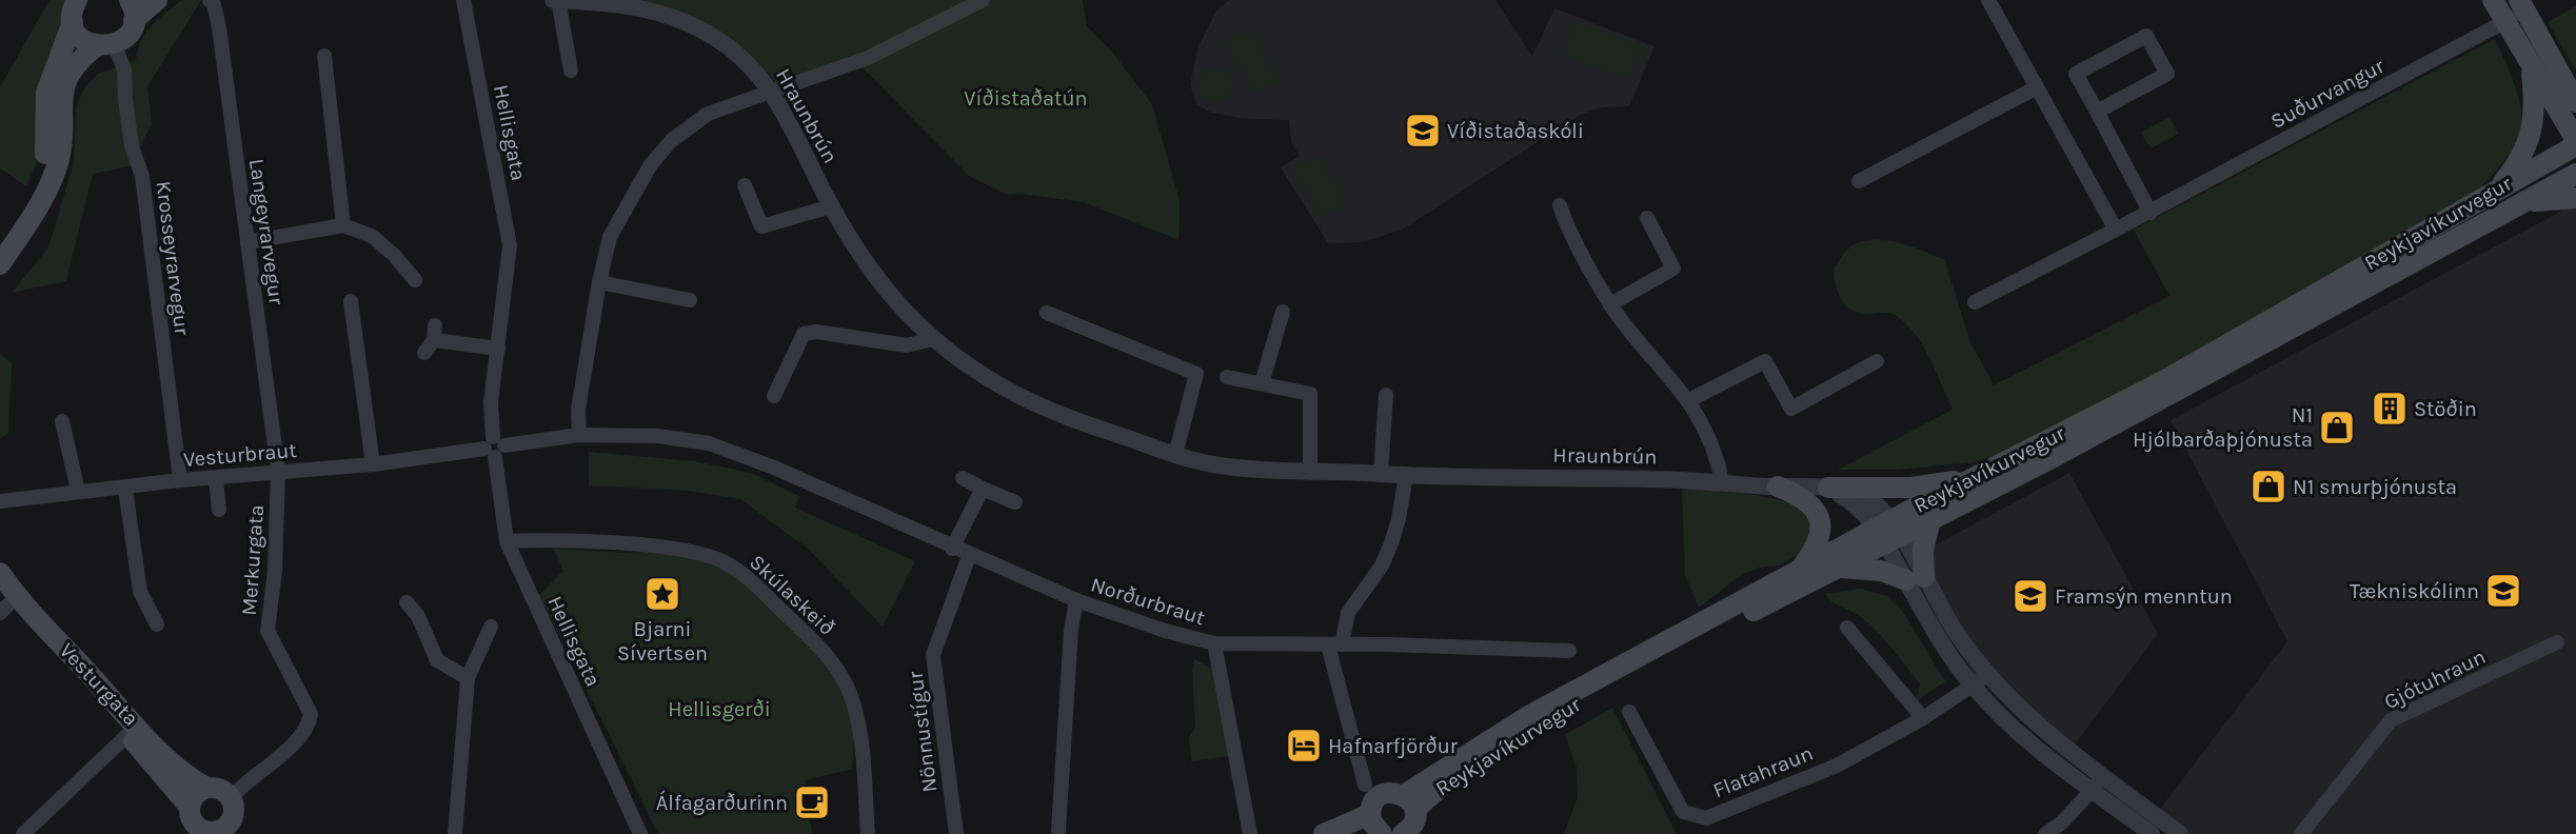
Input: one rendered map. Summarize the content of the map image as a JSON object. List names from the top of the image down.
{
  "streets": {
    "main road": ["Reykjavíkurvegur", "Vesturgata"],
    "street": [
      "Suðurvangur",
      "Hraunbrún",
      "Hellisgata",
      "Langeyrarvegur",
      "Krosseyrarvegur",
      "Vesturbraut",
      "Merkurgata",
      "Skúlaskeið",
      "Norðurbraut",
      "Gjótuhraun",
      "Nönnustígur",
      "Flatahraun"
    ]
  },
  "crossings": [
    ["Hraunbrún", "Reykjavíkurvegur"],
    ["Hellisgata", "Vesturbraut"],
    ["Hellisgata", "Skúlaskeið"],
    ["Langeyrarvegur", "Vesturbraut"],
    ["Langeyrarvegur", "Merkurgata"],
    ["Krosseyrarvegur", "Vesturbraut"],
    ["Vesturbraut", "Merkurgata"],
    ["Vesturbraut", "Norðurbraut"],
    ["Merkurgata", "Vesturgata"],
    ["Norðurbraut", "Nönnustígur"]
  ],
  "parks": ["Víðistaðatún", "Hellisgerði"],
  "places": {
    "school or university": ["Víðistaðaskóli", "Tækniskólinn", "Framsýn menntun"],
    "building": ["Stöðin"],
    "shop": ["N1 Hjólbarðaþjónusta", "N1 smurþjónusta"],
    "place": ["Bjarni Sívertsen"],
    "hotel": ["Hafnarfjörður"],
    "cafe": ["Álfagarðurinn"]
  }
}
